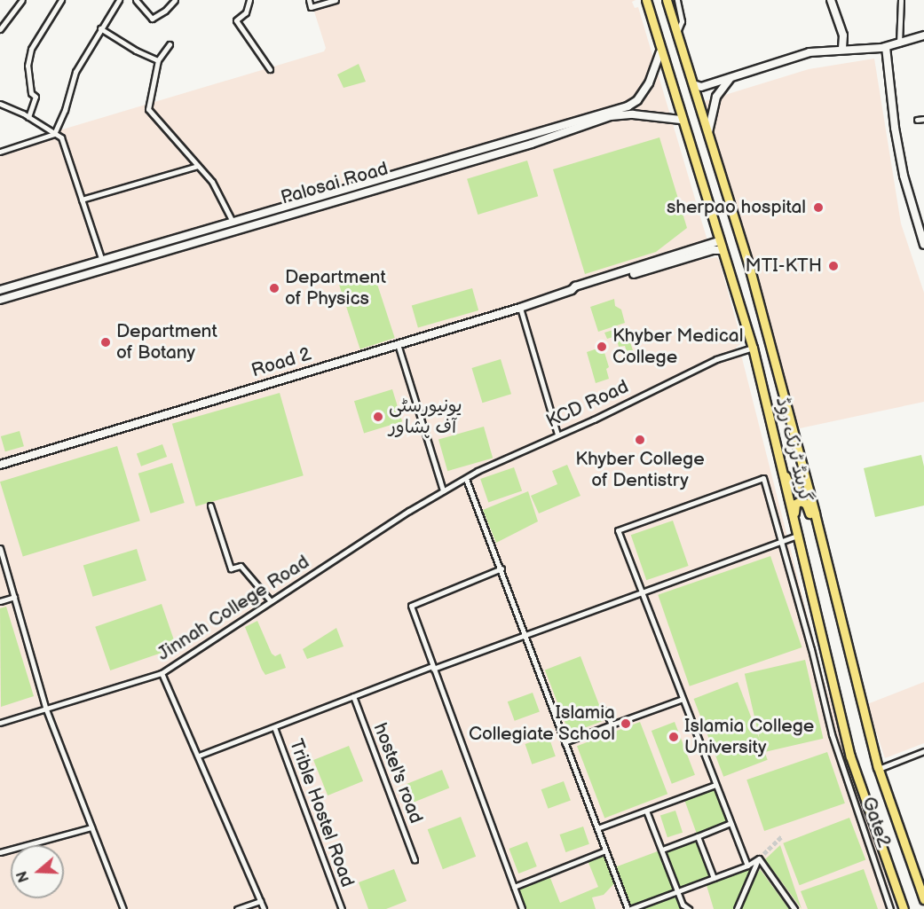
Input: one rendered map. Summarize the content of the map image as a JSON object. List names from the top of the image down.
{
  "streets": {
    "highway": ["گرینڈ ٹرنک روڈ"],
    "street": [
      "Palosai Road",
      "Road 2",
      "KCD Road",
      "Jinnah College Road",
      "hostel's road",
      "Trible Hostel Road",
      "Gate2"
    ]
  },
  "crossings": [
    ["Palosai Road", "گرینڈ ٹرنک روڈ"],
    ["Road 2", "گرینڈ ٹرنک روڈ"],
    ["KCD Road", "گرینڈ ٹرنک روڈ"],
    ["KCD Road", "Jinnah College Road"]
  ],
  "places": [
    "sherpao hospital",
    "MTI-KTH",
    "Department of Physics",
    "Department of Botany",
    "Khyber Medical College",
    "یونیورسٹی آف پشاور",
    "Khyber College of Dentistry",
    "Islamia Collegiate School",
    "Islamia College University"
  ],
  "north": "left"
}
